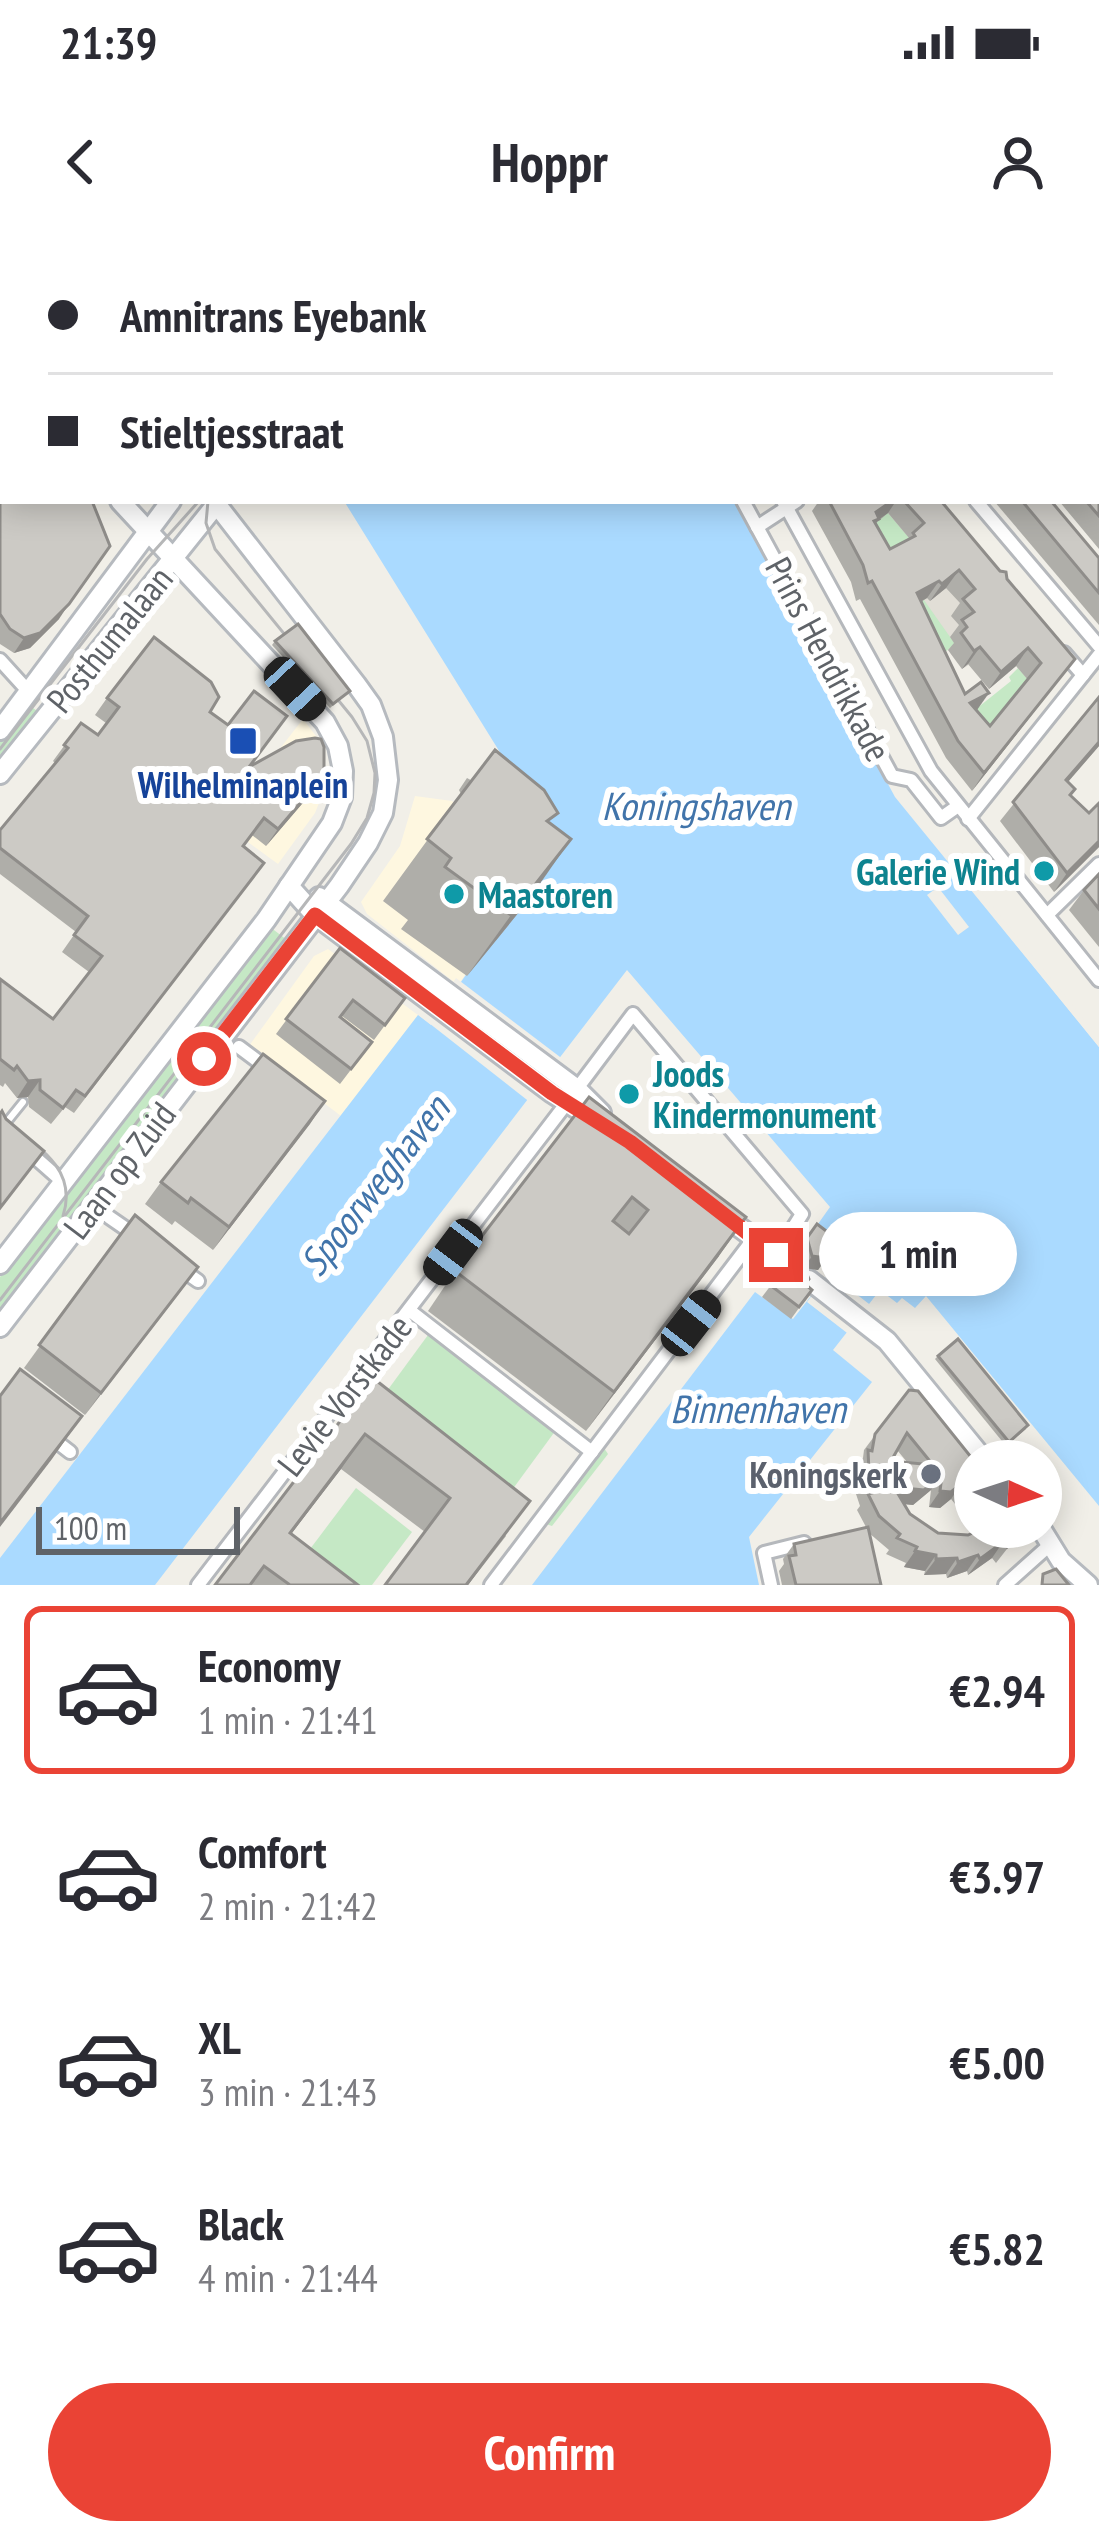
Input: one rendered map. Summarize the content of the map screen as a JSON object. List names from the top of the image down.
{
  "streets": {
    "main road": ["Posthumalaan", "Laan op Zuid"],
    "street": ["Prins Hendrikkade", "Levie Vorstkade"]
  },
  "crossings": [
    ["Posthumalaan", "Laan op Zuid"]
  ],
  "water": ["Koningshaven", "Spoorweghaven", "Binnenhaven"],
  "places": {
    "transit": ["Wilhelminaplein"],
    "other": [
      "Galerie Wind",
      "Maastoren",
      "Joods Kindermonument",
      "Koningskerk"
    ]
  },
  "scale_bar": "100 m",
  "north": "right",
  "page": {
    "status": "21:39",
    "header": "Hoppr",
    "banner": ["Amnitrans Eyebank", "Stieltjesstraat"],
    "bubble": "1 min",
    "scale": "100 m",
    "list": [
      {
        "name": "Economy",
        "note": "1 min · 21:41",
        "value": "€2.94"
      },
      {
        "name": "Comfort",
        "note": "2 min · 21:42",
        "value": "€3.97"
      },
      {
        "name": "XL",
        "note": "3 min · 21:43",
        "value": "€5.00"
      },
      {
        "name": "Black",
        "note": "4 min · 21:44",
        "value": "€5.82"
      }
    ],
    "buttons": "Confirm"
  }
}
